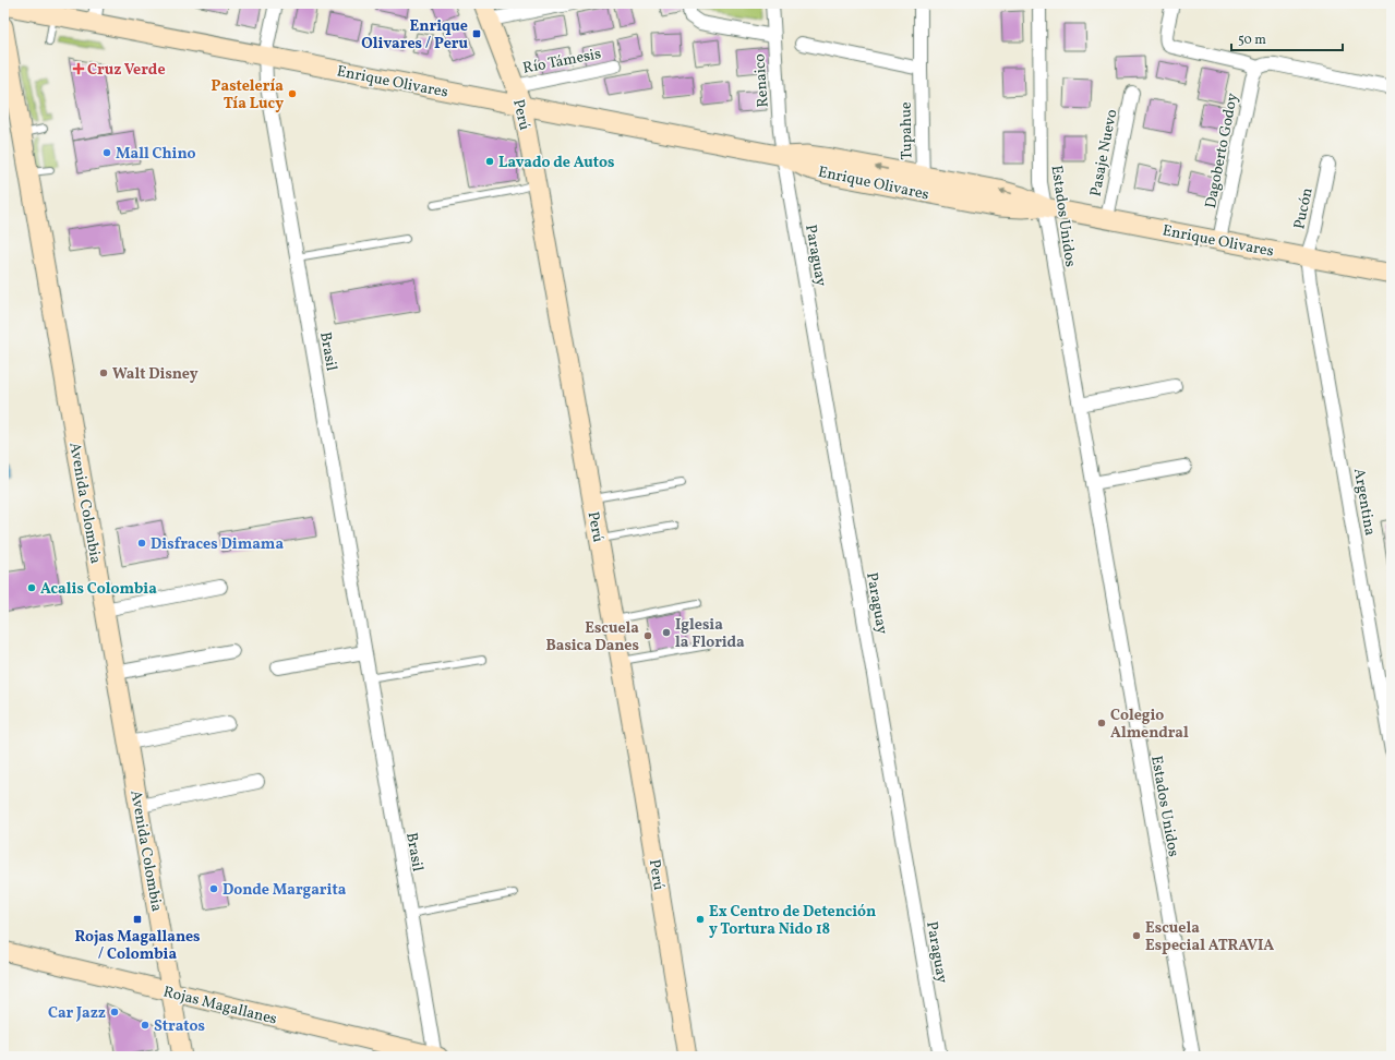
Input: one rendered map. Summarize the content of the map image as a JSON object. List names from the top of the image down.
{
  "streets": {
    "main road": [
      "Enrique Olivares",
      "Perú",
      "Avenida Colombia",
      "Rojas Magallanes"
    ],
    "street": [
      "Río Támesis",
      "Renaico",
      "Tupahue",
      "Dagoberto Godoy",
      "Pasaje Nuevo",
      "Pucón",
      "Estados Unidos",
      "Paraguay",
      "Brasil",
      "Argentina"
    ]
  },
  "crossings": [
    ["Río Támesis", "Perú"],
    ["Enrique Olivares", "Renaico"],
    ["Enrique Olivares", "Perú"],
    ["Enrique Olivares", "Tupahue"],
    ["Enrique Olivares", "Dagoberto Godoy"],
    ["Enrique Olivares", "Pasaje Nuevo"],
    ["Enrique Olivares", "Pucón"],
    ["Enrique Olivares", "Estados Unidos"],
    ["Enrique Olivares", "Paraguay"],
    ["Enrique Olivares", "Brasil"],
    ["Enrique Olivares", "Argentina"],
    ["Renaico", "Paraguay"],
    ["Pucón", "Argentina"],
    ["Brasil", "Rojas Magallanes"],
    ["Avenida Colombia", "Rojas Magallanes"]
  ],
  "places": {
    "transit": ["Enrique Olivares / Peru", "Rojas Magallanes / Colombia"],
    "health": ["Cruz Verde"],
    "other": [
      "Pastelería Tía Lucy",
      "Mall Chino",
      "Lavado de Autos",
      "Walt Disney",
      "Disfraces Dimama",
      "Acalis Colombia",
      "Iglesia la Florida",
      "Escuela Basica Danes",
      "Colegio Almendral",
      "Donde Margarita",
      "Ex Centro de Detención y Tortura Nido 18",
      "Escuela Especial ATRAVIA",
      "Car Jazz",
      "Stratos"
    ]
  },
  "scale_bar": "50 m"
}
